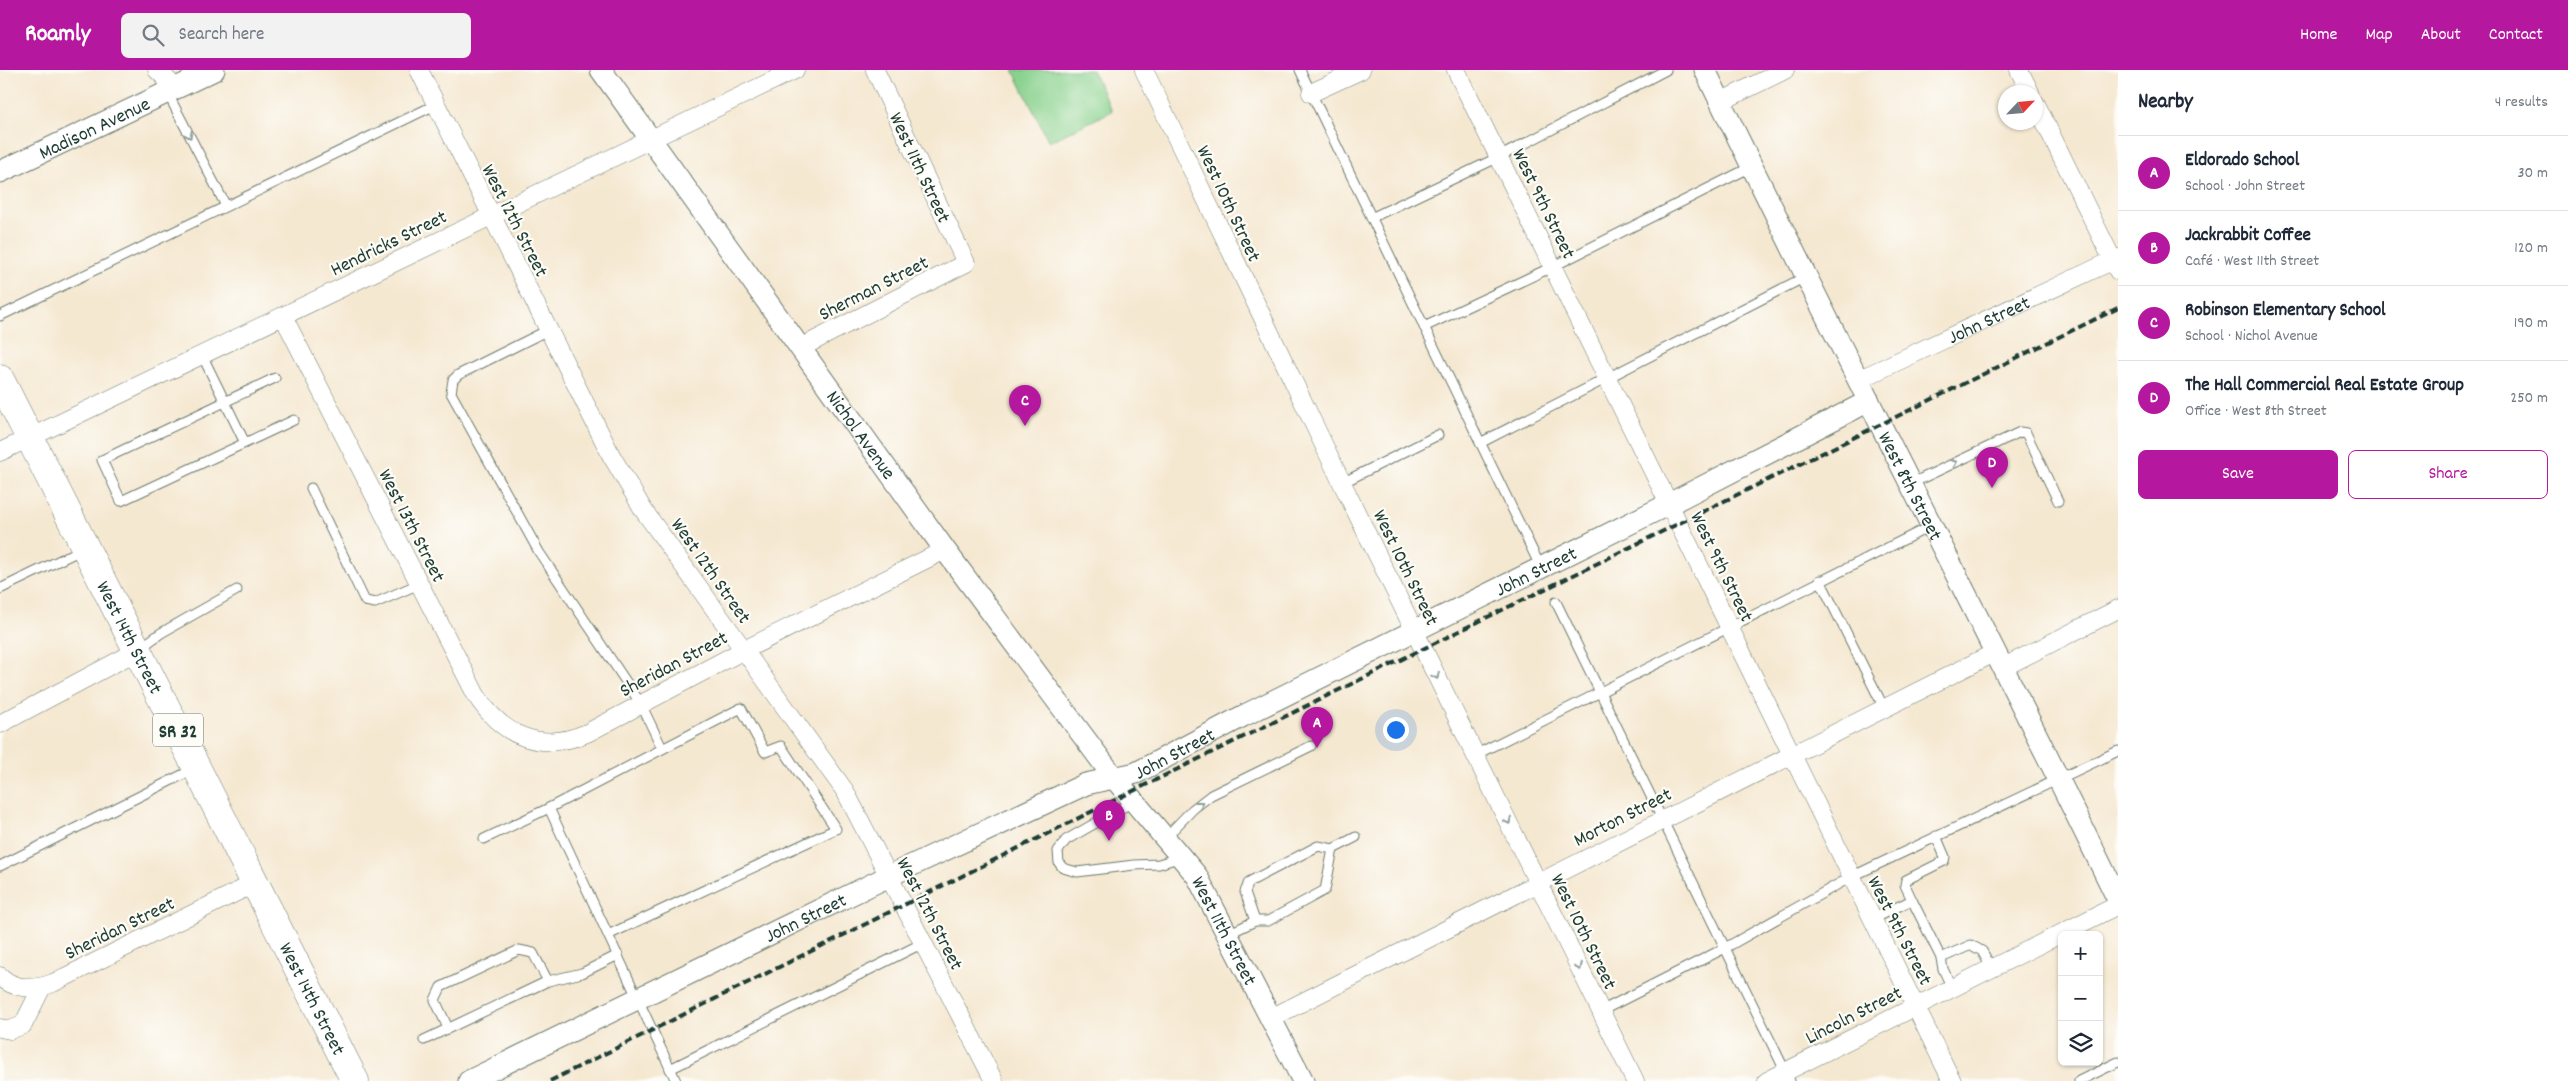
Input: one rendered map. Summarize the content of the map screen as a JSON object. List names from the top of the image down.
{
  "streets": {
    "main road": ["West 14th Street", "SR 32"],
    "street": [
      "Madison Avenue",
      "West 11th Street",
      "West 10th Street",
      "West 9th Street",
      "West 12th Street",
      "Hendricks Street",
      "Sherman Street",
      "John Street",
      "Nichol Avenue",
      "West 8th Street",
      "West 13th Street",
      "Sheridan Street",
      "Morton Street",
      "Lincoln Street"
    ]
  },
  "crossings": [
    ["West 11th Street", "Sherman Street"],
    ["West 11th Street", "John Street"],
    ["West 11th Street", "Nichol Avenue"],
    ["West 11th Street", "Morton Street"],
    ["West 10th Street", "John Street"],
    ["West 10th Street", "Morton Street"],
    ["West 9th Street", "John Street"],
    ["West 9th Street", "Morton Street"],
    ["West 9th Street", "Lincoln Street"],
    ["West 12th Street", "Hendricks Street"],
    ["West 12th Street", "John Street"],
    ["West 12th Street", "Sheridan Street"],
    ["Hendricks Street", "Nichol Avenue"],
    ["Hendricks Street", "West 13th Street"],
    ["Hendricks Street", "West 14th Street"],
    ["Sherman Street", "Nichol Avenue"],
    ["John Street", "Nichol Avenue"],
    ["John Street", "West 8th Street"],
    ["Nichol Avenue", "Sheridan Street"],
    ["West 8th Street", "Morton Street"],
    ["West 8th Street", "Lincoln Street"],
    ["West 13th Street", "Sheridan Street"],
    ["West 14th Street", "Sheridan Street"]
  ],
  "one_way": ["West 10th Street"],
  "north": "top right",
  "page": {
    "header": "Roamly",
    "search": "Search here",
    "nav": [
      "Home",
      "Map",
      "About",
      "Contact"
    ],
    "heading": ["Nearby", "4 results"],
    "list": [
      {
        "mark": "A",
        "name": "Eldorado School",
        "note": "School · John Street",
        "value": "30 m"
      },
      {
        "mark": "B",
        "name": "Jackrabbit Coffee",
        "note": "Café · West 11th Street",
        "value": "120 m"
      },
      {
        "mark": "C",
        "name": "Robinson Elementary School",
        "note": "School · Nichol Avenue",
        "value": "190 m"
      },
      {
        "mark": "D",
        "name": "The Hall Commercial Real Estate Group",
        "note": "Office · West 8th Street",
        "value": "250 m"
      }
    ],
    "pins": [
      "C",
      "D",
      "A",
      "B"
    ],
    "buttons": ["Save", "Share"],
    "map_buttons": ["+", "−"]
  }
}
